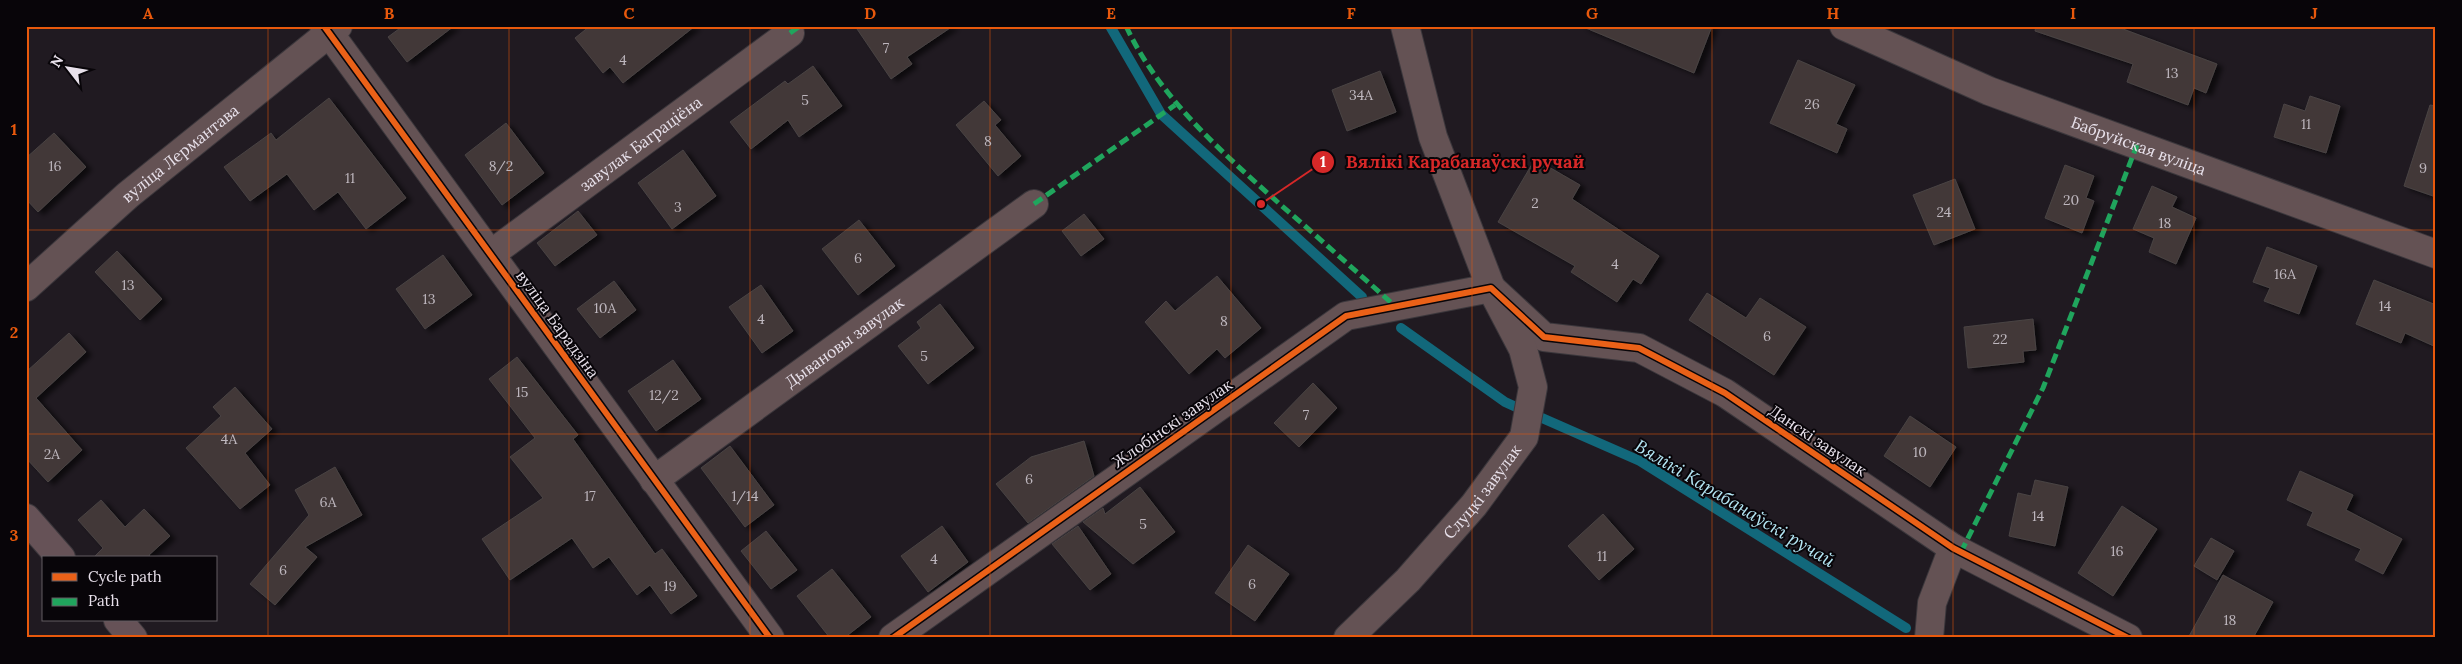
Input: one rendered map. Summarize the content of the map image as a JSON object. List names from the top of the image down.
{
  "streets": {
    "street": [
      "завулак Баграціёна",
      "Бабруйская вуліца",
      "вуліца Лермантава",
      "вуліца Барадзіна",
      "Дывановы завулак",
      "Жлобінскі завулак",
      "Данскі завулак",
      "Слуцкі завулак"
    ]
  },
  "crossings": [
    ["завулак Баграціёна", "вуліца Барадзіна"],
    ["вуліца Лермантава", "вуліца Барадзіна"],
    ["вуліца Барадзіна", "Дывановы завулак"],
    ["Жлобінскі завулак", "Данскі завулак"],
    ["Жлобінскі завулак", "Слуцкі завулак"],
    ["Данскі завулак", "Слуцкі завулак"]
  ],
  "water": ["Вялікі Карабанаўскі ручай"],
  "places": ["Вялікі Карабанаўскі ручай"],
  "house_numbers": [
    "7",
    "4",
    "13",
    "34А",
    "5",
    "26",
    "11",
    "8",
    "16",
    "8/2",
    "9",
    "11",
    "20",
    "2",
    "3",
    "24",
    "18",
    "6",
    "4",
    "16А",
    "13",
    "13",
    "14",
    "10А",
    "4",
    "8",
    "6",
    "22",
    "5",
    "15",
    "12/2",
    "7",
    "4А",
    "10",
    "2А",
    "6",
    "17",
    "1/14",
    "6А",
    "14",
    "5",
    "16",
    "11",
    "4",
    "6",
    "6",
    "19",
    "18"
  ],
  "legend": ["Cycle path", "Path"],
  "north": "top left",
  "grid": {
    "columns": [
      "A",
      "B",
      "C",
      "D",
      "E",
      "F",
      "G",
      "H",
      "I",
      "J"
    ],
    "rows": ["1", "2", "3"]
  }
}
